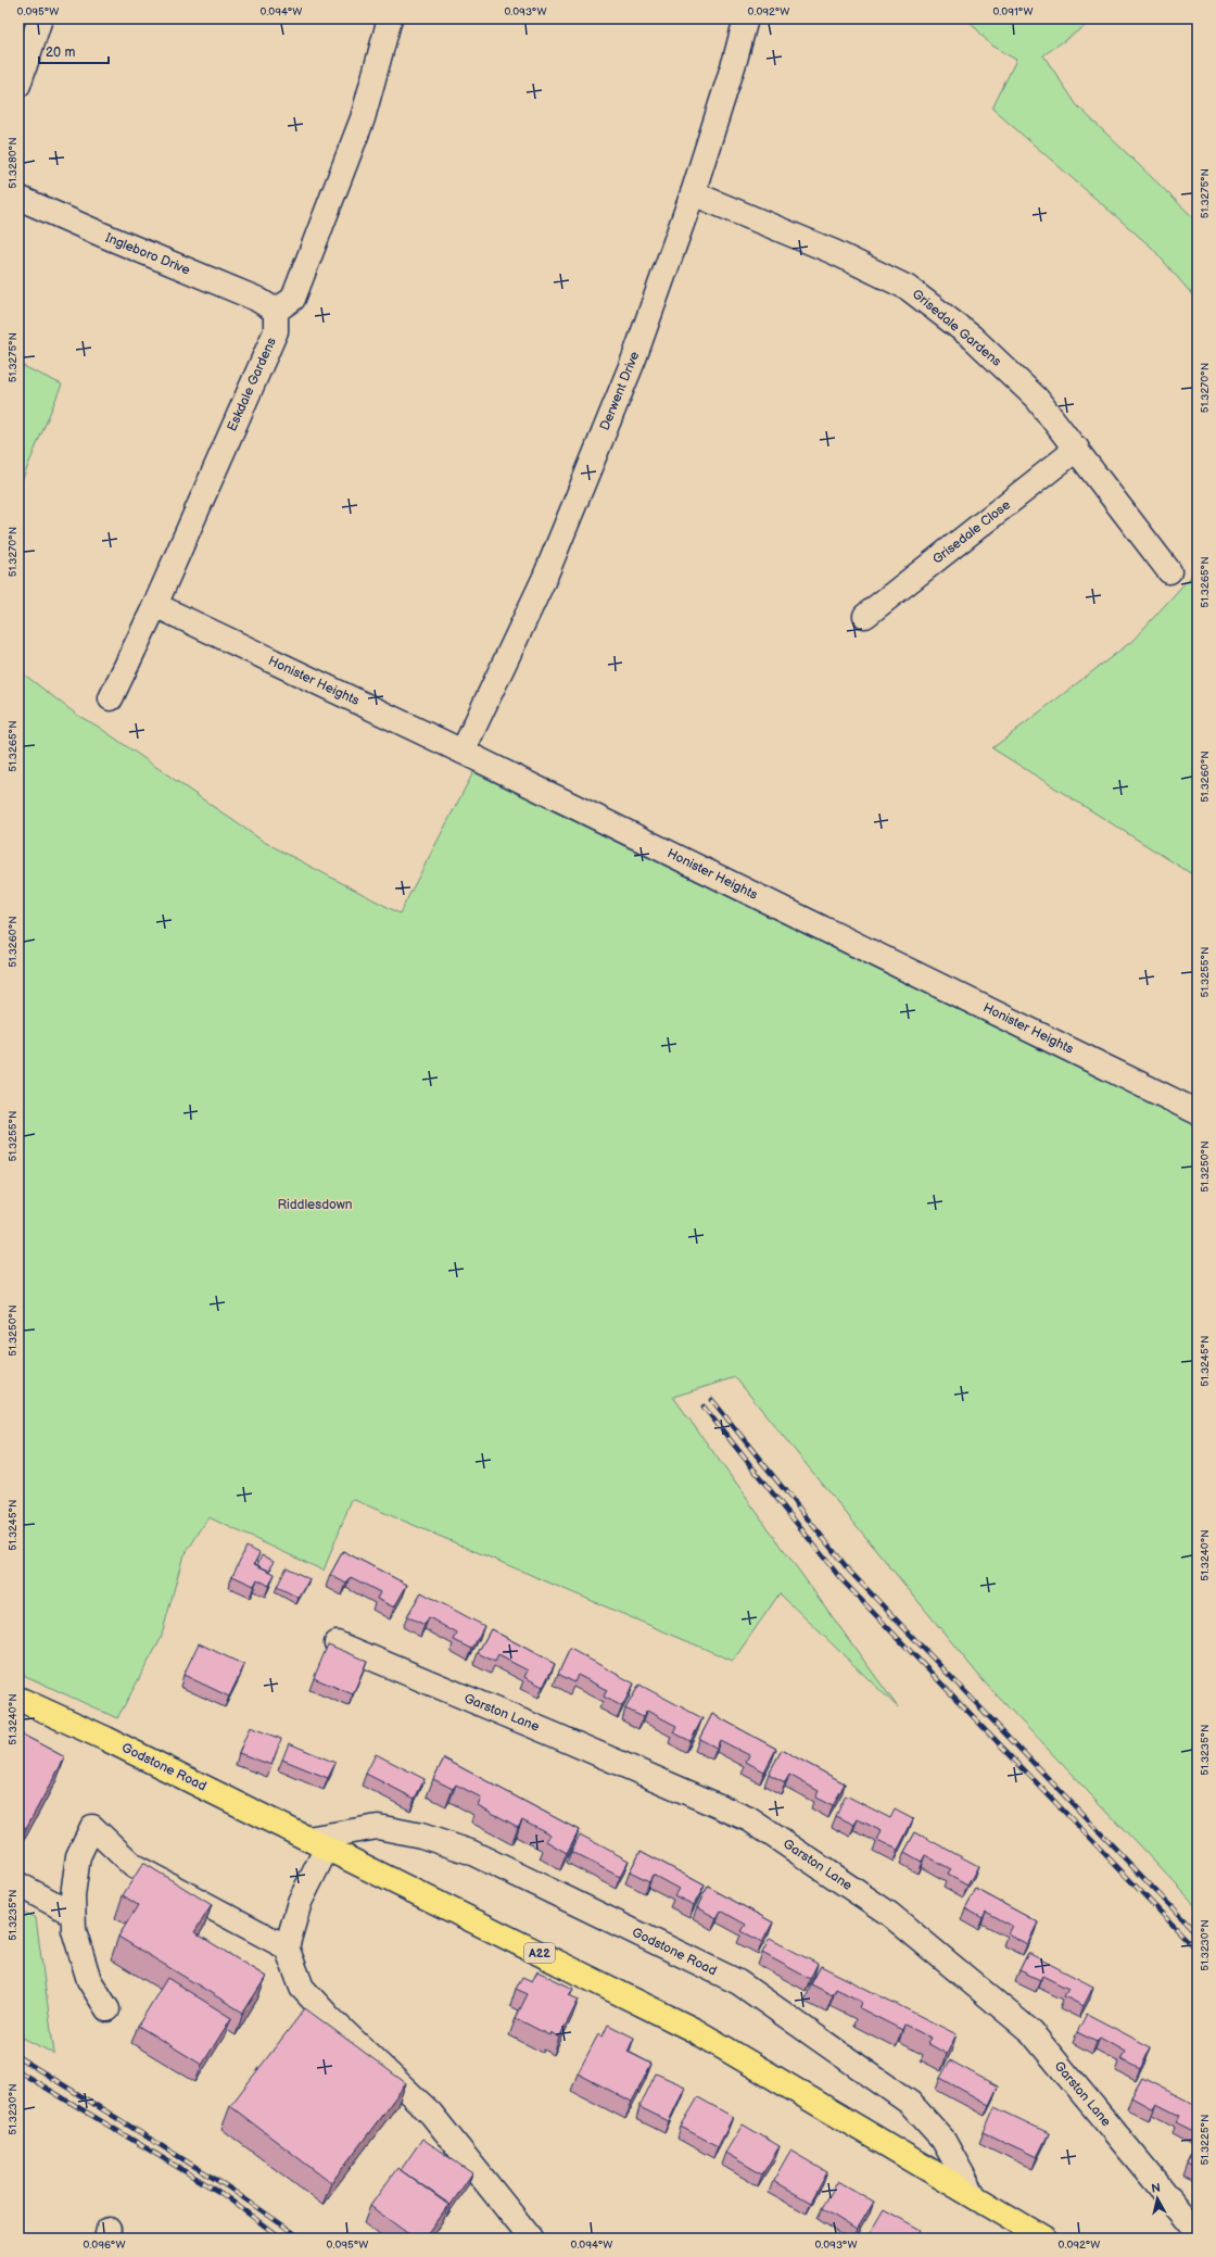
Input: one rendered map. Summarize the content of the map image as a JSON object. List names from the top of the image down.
{
  "streets": {
    "highway": ["Godstone Road", "A22"],
    "street": [
      "Ingleboro Drive",
      "Grisedale Gardens",
      "Eskdale Gardens",
      "Derwent Drive",
      "Grisedale Close",
      "Honister Heights",
      "Garston Lane"
    ]
  },
  "crossings": [
    ["Ingleboro Drive", "Eskdale Gardens"],
    ["Grisedale Gardens", "Derwent Drive"],
    ["Grisedale Gardens", "Grisedale Close"],
    ["Eskdale Gardens", "Honister Heights"],
    ["Derwent Drive", "Honister Heights"]
  ],
  "parks": ["Riddlesdown"],
  "scale_bar": "20 m",
  "north": "top",
  "coordinates": [
    "0.095°W",
    "0.094°W",
    "0.093°W",
    "0.092°W",
    "0.091°W",
    "51.3280°N",
    "51.3275°N",
    "51.3270°N",
    "51.3265°N",
    "51.3260°N",
    "51.3255°N",
    "51.3250°N",
    "51.3245°N",
    "51.3240°N",
    "51.3235°N",
    "51.3230°N",
    "51.3225°N",
    "0.096°W"
  ]
}
